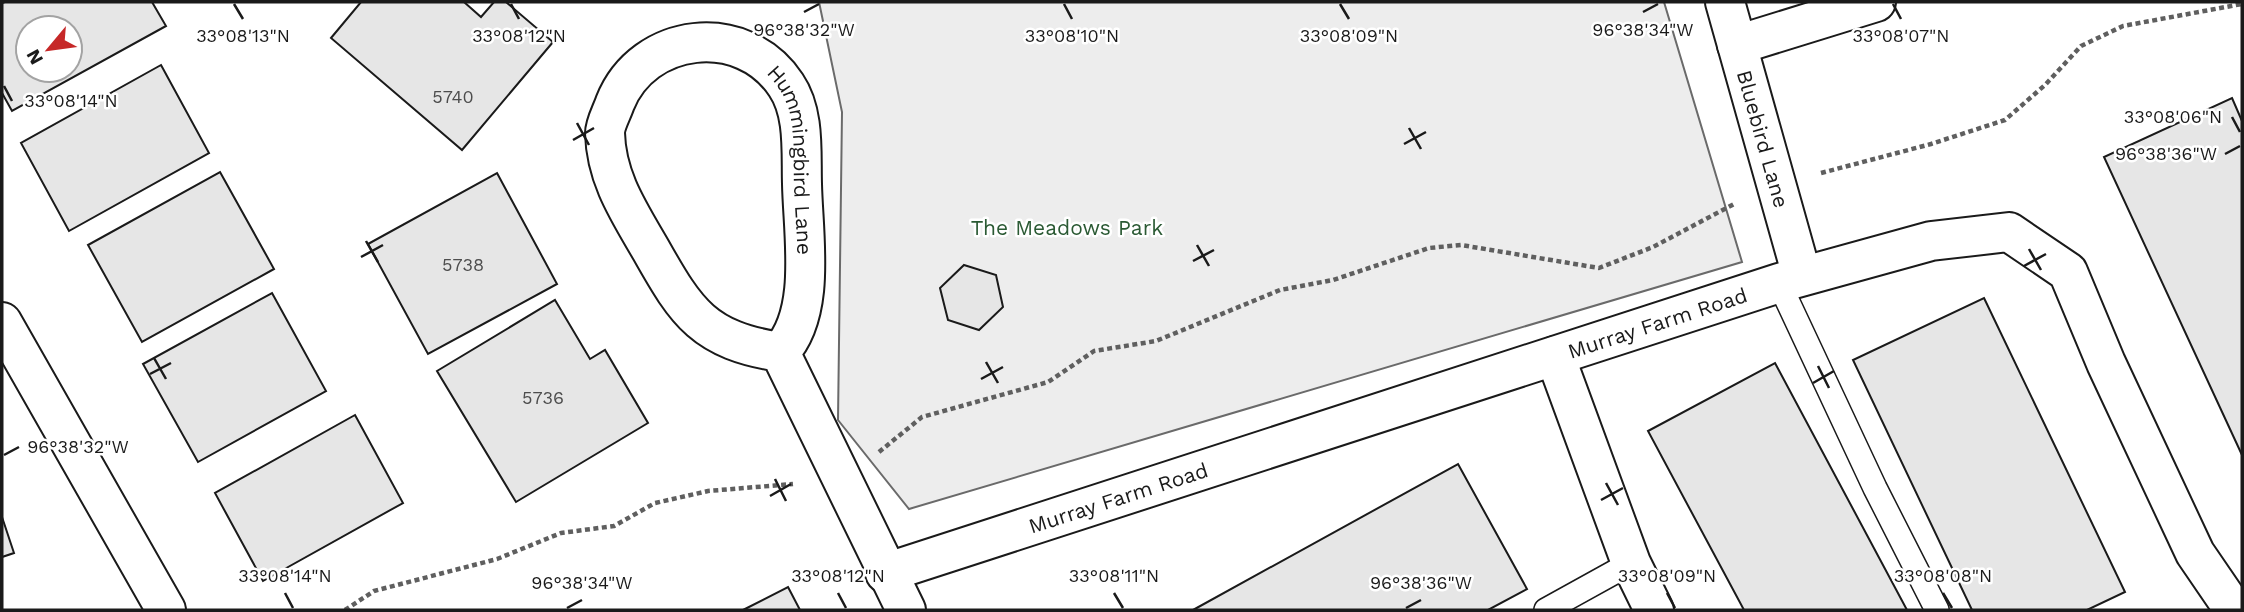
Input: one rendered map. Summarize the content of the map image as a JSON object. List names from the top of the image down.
{
  "streets": {
    "street": ["Bluebird Lane", "Hummingbird Lane", "Murray Farm Road"]
  },
  "crossings": [
    ["Bluebird Lane", "Murray Farm Road"]
  ],
  "parks": ["The Meadows Park"],
  "house_numbers": ["5740", "5738", "5736"],
  "north": "bottom left",
  "coordinates": [
    "96°38'32\"W",
    "96°38'34\"W",
    "33°08'13\"N",
    "33°08'12\"N",
    "33°08'10\"N",
    "33°08'09\"N",
    "33°08'07\"N",
    "33°08'14\"N",
    "33°08'06\"N",
    "96°38'36\"W",
    "33°08'11\"N",
    "33°08'08\"N"
  ]
}
